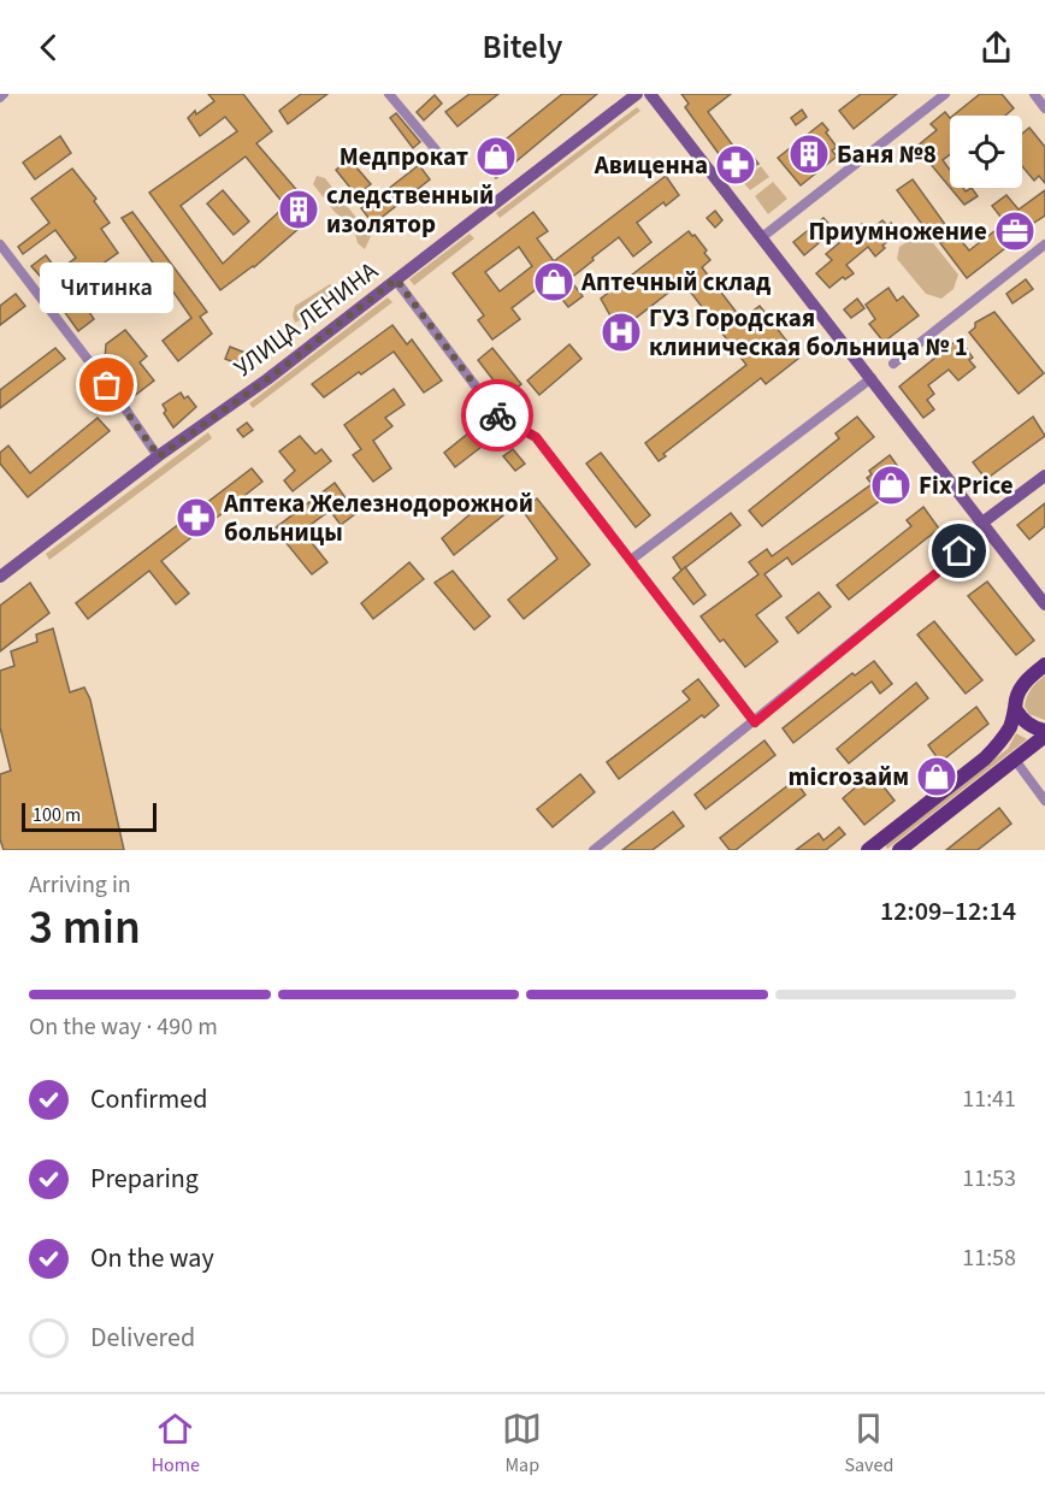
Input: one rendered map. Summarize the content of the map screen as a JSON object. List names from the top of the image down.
{
  "streets": {
    "main road": ["УЛИЦА ЛЕНИНА"]
  },
  "places": {
    "building": ["Баня №8", "следственный изолятор"],
    "shop": [
      "Медпрокат",
      "Аптечный склад",
      "Fix Price",
      "microзайм"
    ],
    "pharmacy": ["Авиценна", "Аптека Железнодорожной больницы"],
    "office": ["Приумножение"],
    "hospital": ["ГУЗ Городская клиническая больница № 1"],
    "other": ["Читинка"]
  },
  "scale_bar": "100 m",
  "page": {
    "header": "Bitely",
    "bubble": "Читинка",
    "scale": "100 m",
    "heading": ["3 min", "Arriving in", "12:09–12:14"],
    "bar": "On the way · 490 m",
    "list": [
      ["Confirmed", "11:41"],
      ["Preparing", "11:53"],
      ["On the way", "11:58"],
      "Delivered"
    ],
    "tabs": ["Home", "Map", "Saved"]
  }
}
